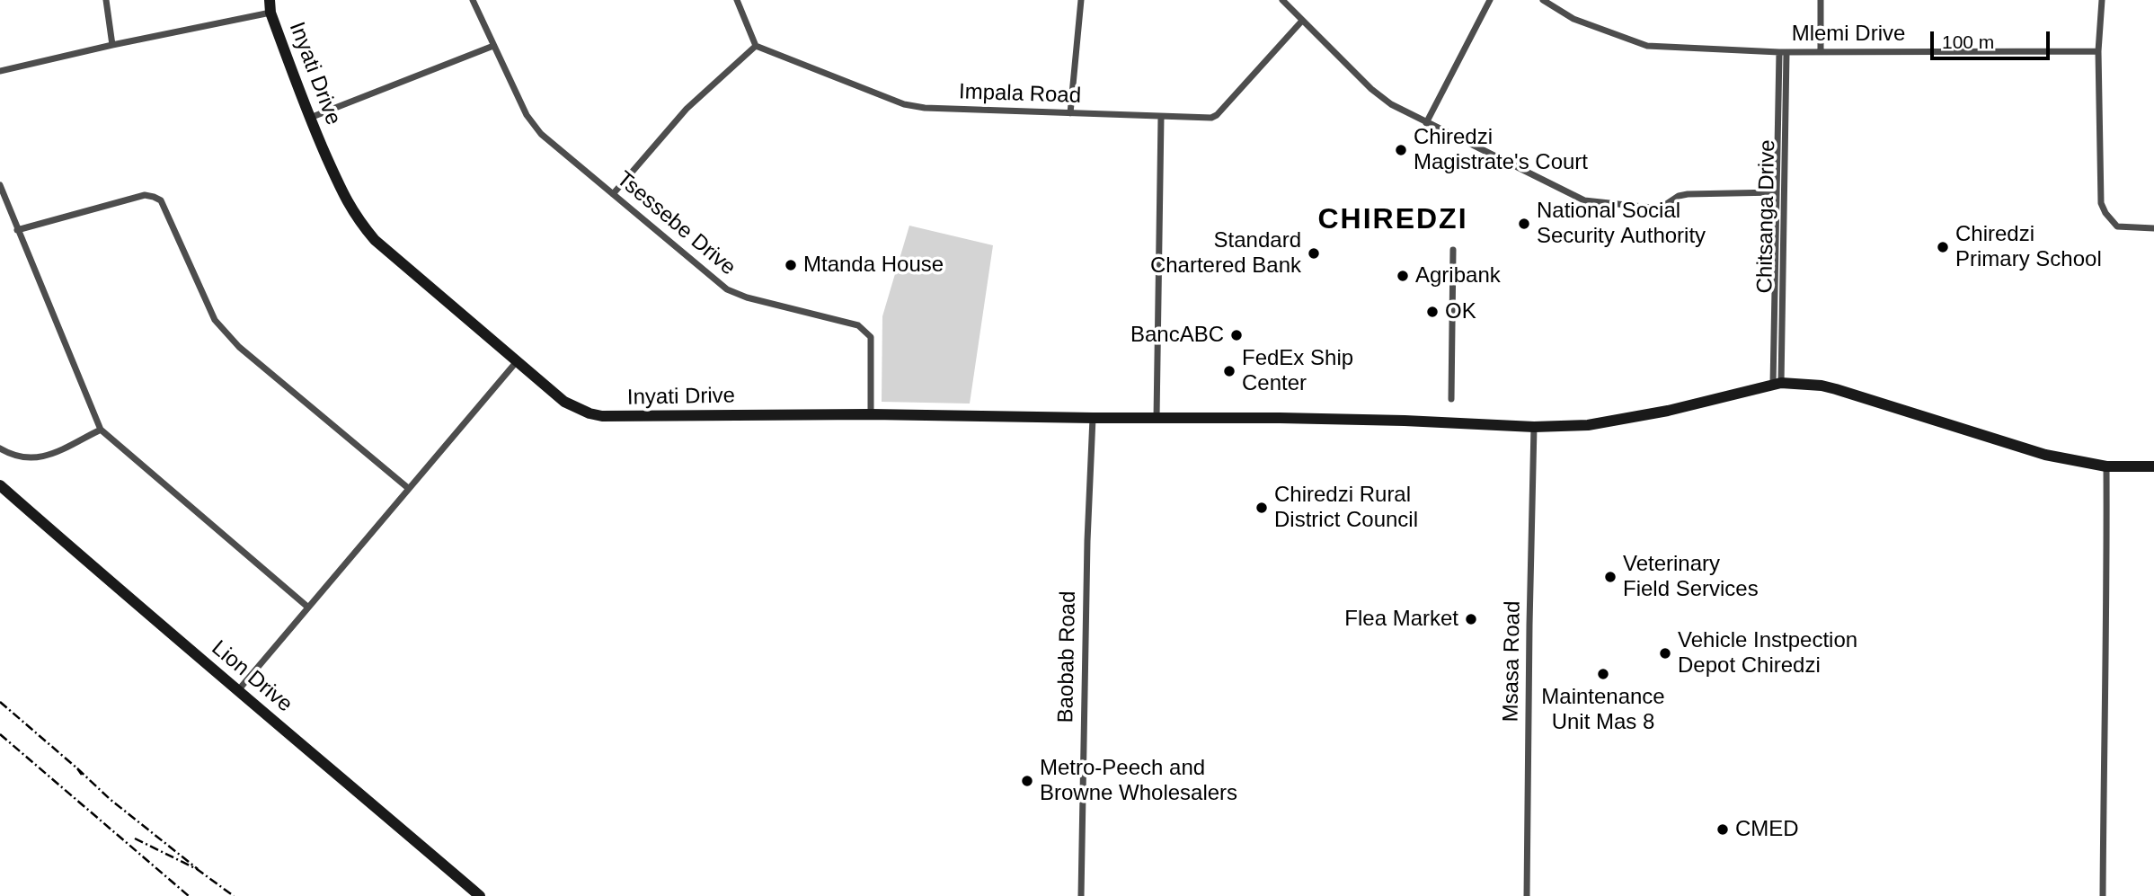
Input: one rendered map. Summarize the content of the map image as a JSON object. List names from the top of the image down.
{
  "streets": {
    "street": [
      "Mlemi Drive",
      "Inyati Drive",
      "Impala Road",
      "Chitsanga Drive",
      "Tsessebe Drive",
      "Baobab Road",
      "Msasa Road",
      "Lion Drive"
    ]
  },
  "crossings": [
    ["Mlemi Drive", "Chitsanga Drive"],
    ["Inyati Drive", "Chitsanga Drive"],
    ["Inyati Drive", "Tsessebe Drive"],
    ["Inyati Drive", "Baobab Road"],
    ["Inyati Drive", "Msasa Road"]
  ],
  "districts": ["CHIREDZI"],
  "places": [
    "Chiredzi Magistrate's Court",
    "National Social Security Authority",
    "Chiredzi Primary School",
    "Standard Chartered Bank",
    "Mtanda House",
    "Agribank",
    "OK",
    "BancABC",
    "FedEx Ship Center",
    "Chiredzi Rural District Council",
    "Veterinary Field Services",
    "Flea Market",
    "Vehicle Instpection Depot Chiredzi",
    "Maintenance Unit Mas 8",
    "Metro-Peech and Browne Wholesalers",
    "CMED"
  ],
  "scale_bar": "100 m"
}
